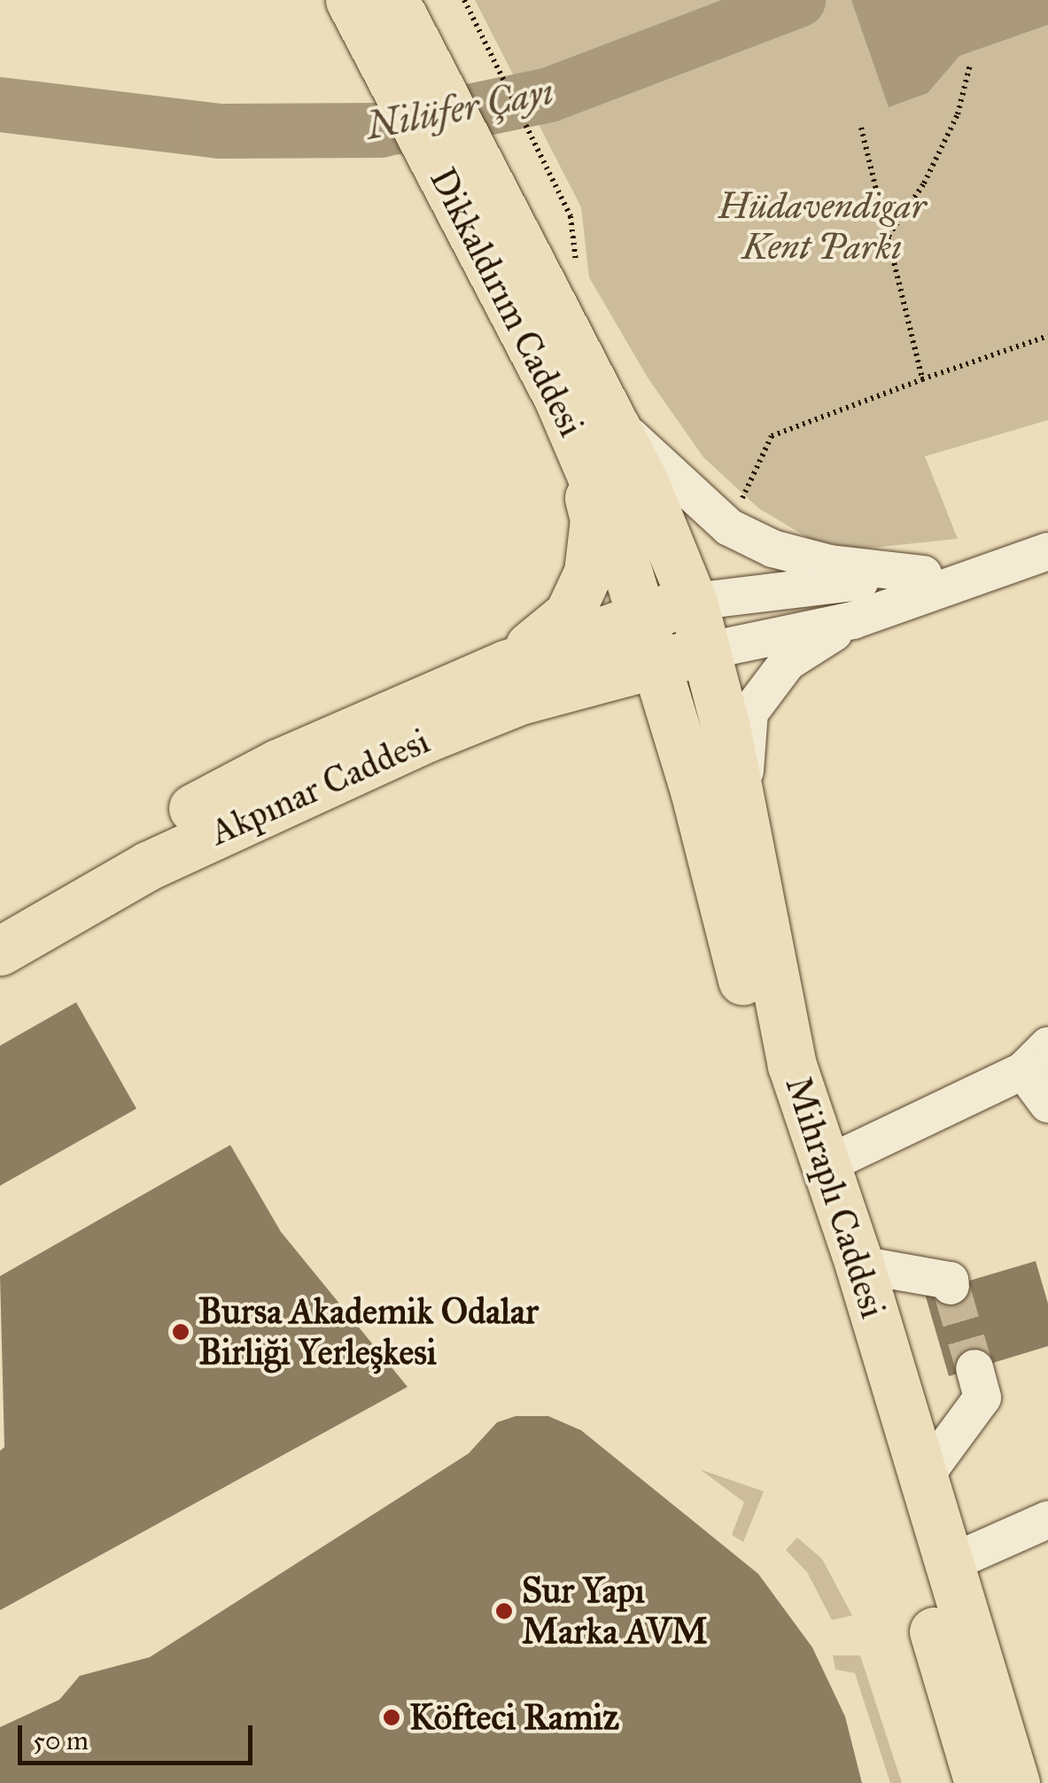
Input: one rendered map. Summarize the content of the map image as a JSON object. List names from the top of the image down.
{
  "streets": {
    "main road": ["Dikkaldırım Caddesi", "Akpınar Caddesi", "Mihraplı Caddesi"]
  },
  "crossings": [
    ["Dikkaldırım Caddesi", "Akpınar Caddesi"],
    ["Dikkaldırım Caddesi", "Mihraplı Caddesi"],
    ["Akpınar Caddesi", "Mihraplı Caddesi"]
  ],
  "water": ["Nilüfer Çayı"],
  "parks": ["Hüdavendigar Kent Parkı"],
  "places": ["Bursa Akademik Odalar Birliği Yerleşkesi", "Sur Yapı Marka AVM", "Köfteci Ramiz"],
  "scale_bar": "50 m"
}
